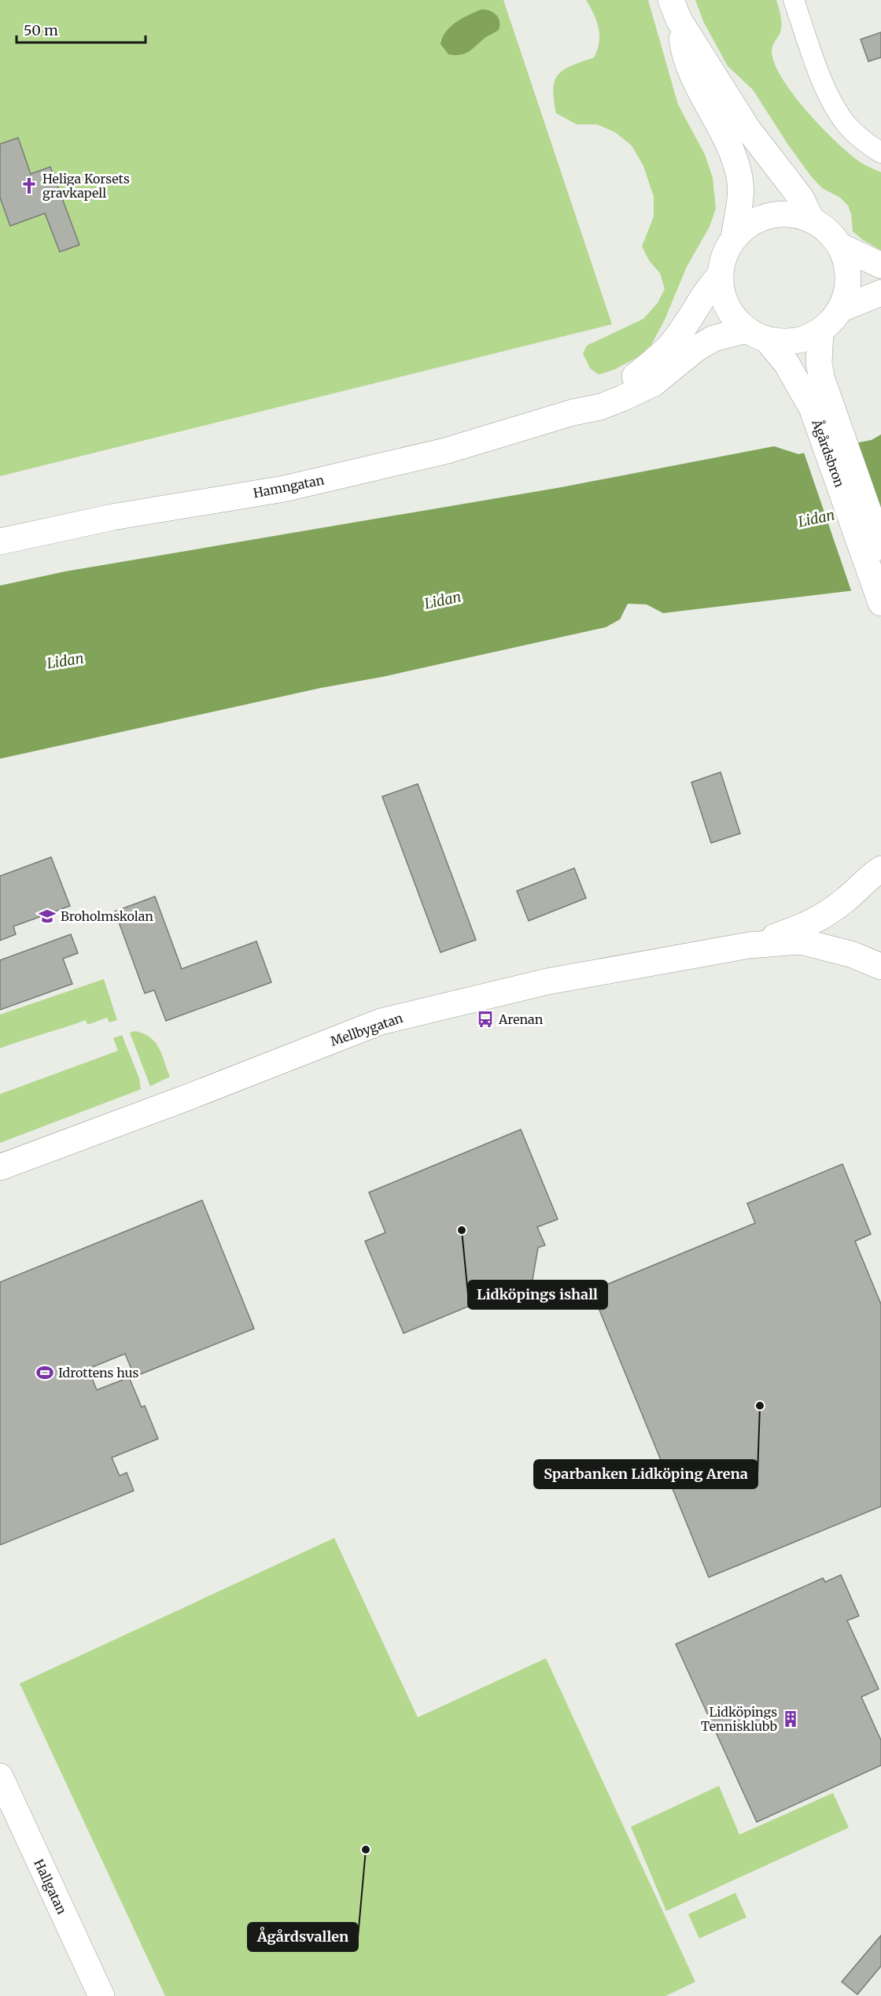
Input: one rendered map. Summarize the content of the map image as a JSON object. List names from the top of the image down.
{
  "streets": {
    "main road": [
      "Ågårdsbron",
      "Hamngatan",
      "Mellbygatan",
      "Hallgatan"
    ]
  },
  "water": ["Lidan"],
  "places": {
    "church": ["Heliga Korsets gravkapell"],
    "school or university": ["Broholmskolan"],
    "bus stop": ["Arenan"],
    "other": ["Lidköpings ishall", "Sparbanken Lidköping Arena", "Ågårdsvallen"],
    "sports": ["Idrottens hus"],
    "building": ["Lidköpings Tennisklubb"]
  },
  "scale_bar": "50 m"
}
